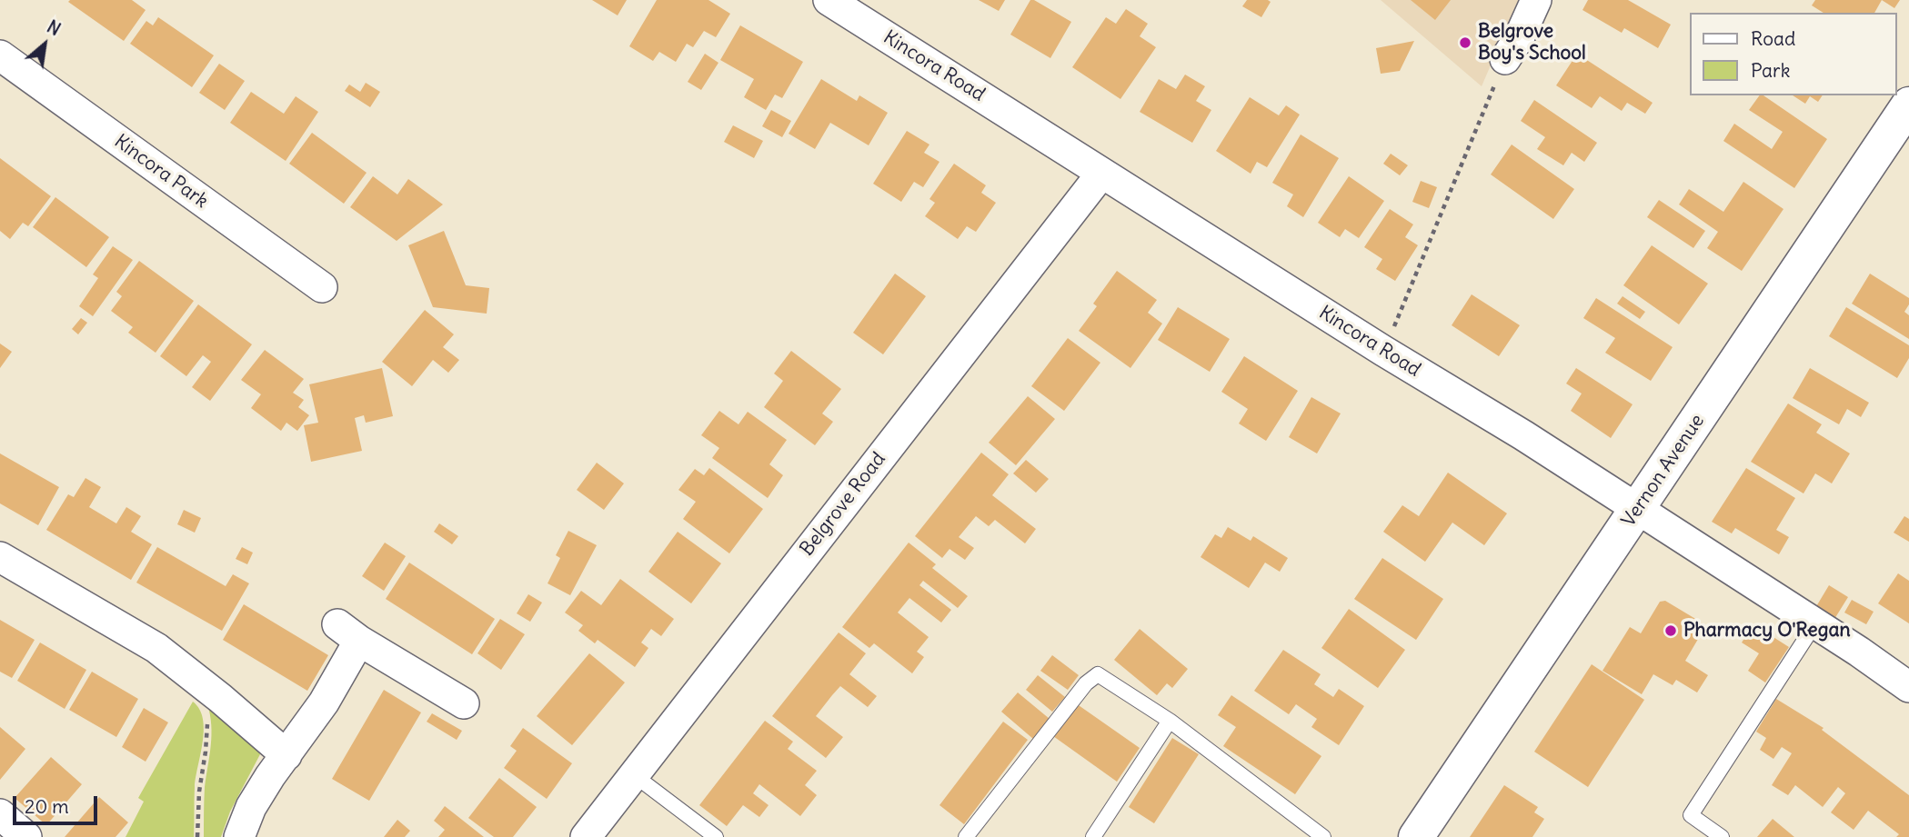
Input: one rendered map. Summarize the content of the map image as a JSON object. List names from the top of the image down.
{
  "streets": {
    "main road": ["Vernon Avenue"],
    "street": ["Kincora Road", "Kincora Park", "Belgrove Road"]
  },
  "crossings": [
    ["Kincora Road", "Vernon Avenue"],
    ["Kincora Road", "Belgrove Road"]
  ],
  "places": ["Belgrove Boy's School", "Pharmacy O'Regan"],
  "legend": ["Road", "Park"],
  "scale_bar": "20 m",
  "north": "top right"
}
